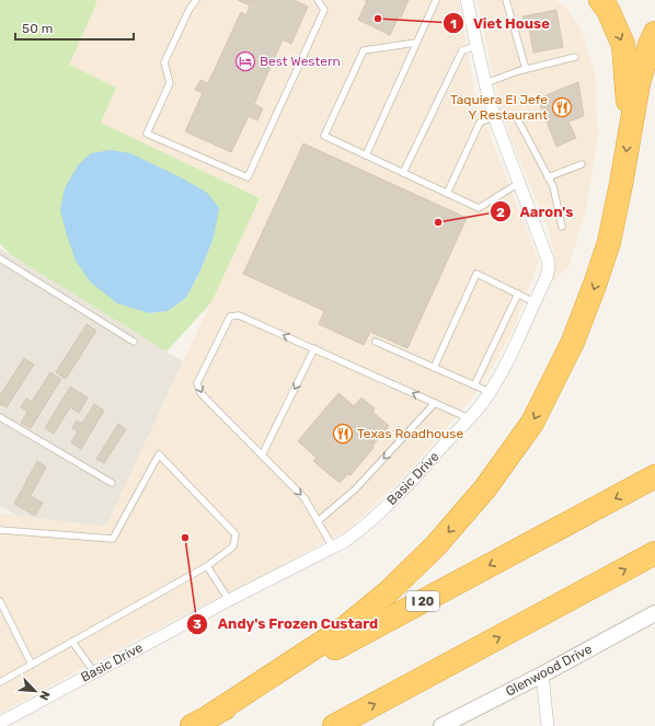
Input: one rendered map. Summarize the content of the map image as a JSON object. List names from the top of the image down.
{
  "streets": {
    "highway": ["I 20"],
    "street": ["Basic Drive", "Glenwood Drive"]
  },
  "places": {
    "other": ["Viet House", "Aaron's", "Andy's Frozen Custard"],
    "hotel": ["Best Western"],
    "restaurant": ["Taquiera El Jefe Y Restaurant", "Texas Roadhouse"]
  },
  "scale_bar": "50 m",
  "north": "bottom right"
}
